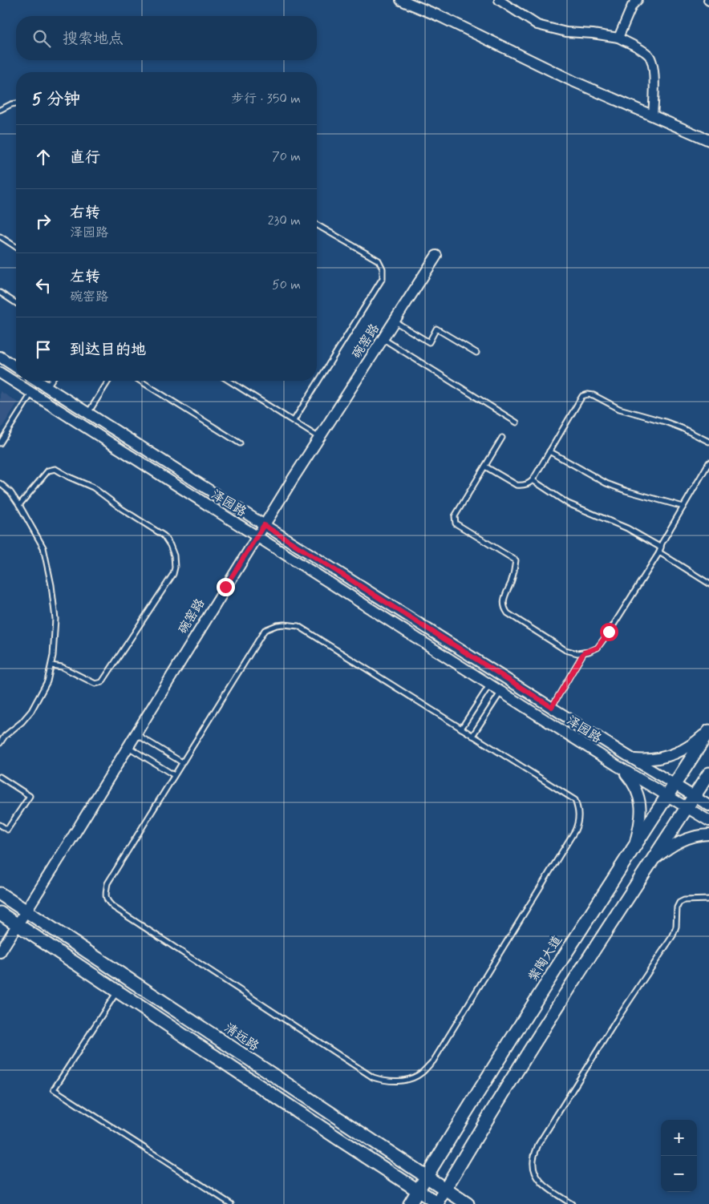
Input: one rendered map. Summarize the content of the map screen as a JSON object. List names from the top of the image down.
{
  "streets": {
    "main road": ["紫陶大道", "清远路"],
    "street": ["碗窑路", "泽园路"]
  },
  "crossings": [
    ["碗窑路", "泽园路"],
    ["碗窑路", "清远路"],
    ["泽园路", "紫陶大道"],
    ["紫陶大道", "清远路"]
  ],
  "page": {
    "search": "搜索地点",
    "heading": ["5 分钟", "步行 · 350 m"],
    "list": [
      ["直行", "70 m"],
      ["右转", "泽园路", "230 m"],
      ["左转", "碗窑路", "50 m"],
      "到达目的地"
    ],
    "map_buttons": ["+", "−"]
  }
}
